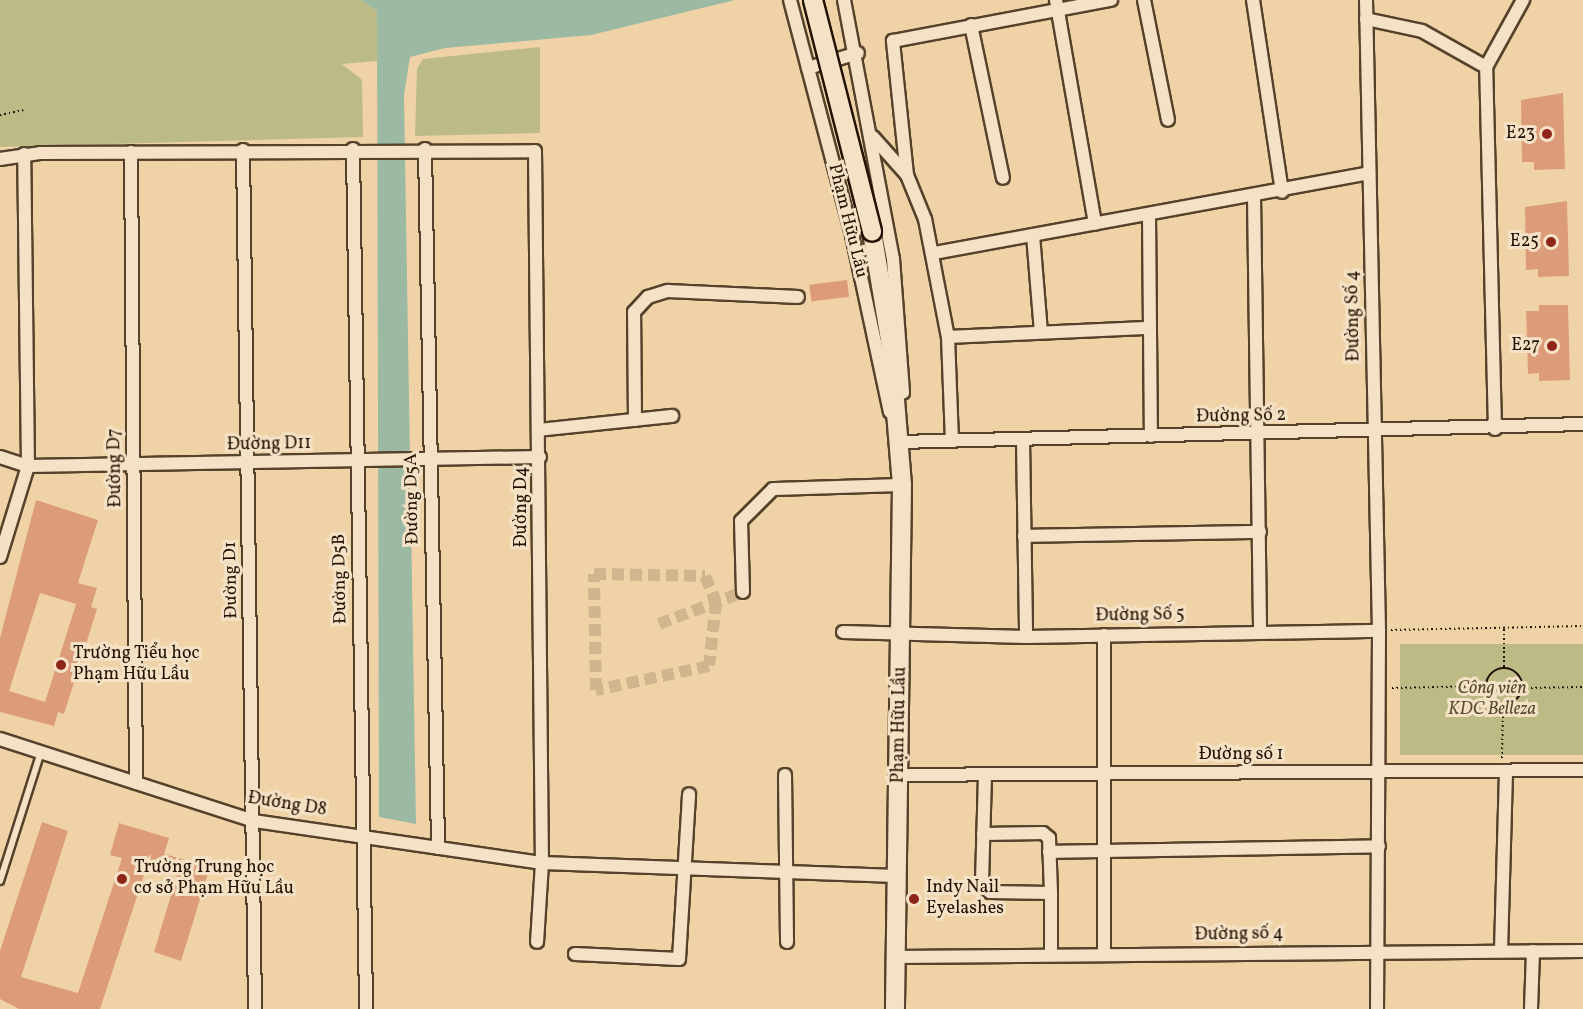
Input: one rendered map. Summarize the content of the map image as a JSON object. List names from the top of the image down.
{
  "streets": {
    "main road": ["Phạm Hữu Lầu"],
    "street": [
      "Đường Số 4",
      "Đường Số 2",
      "Đường D11",
      "Đường D7",
      "Đường D5A",
      "Đường D4",
      "Đường D5B",
      "Đường D1",
      "Đường Số 5",
      "Đường số 1",
      "Đường D8",
      "Đường số 4"
    ]
  },
  "crossings": [
    ["Phạm Hữu Lầu", "Đường Số 2"],
    ["Phạm Hữu Lầu", "Đường Số 5"],
    ["Phạm Hữu Lầu", "Đường số 1"],
    ["Phạm Hữu Lầu", "Đường số 4"],
    ["Đường Số 4", "Đường Số 2"],
    ["Đường Số 4", "Đường Số 5"],
    ["Đường D11", "Đường D7"],
    ["Đường D11", "Đường D5A"],
    ["Đường D11", "Đường D4"],
    ["Đường D11", "Đường D5B"],
    ["Đường D11", "Đường D1"],
    ["Đường D7", "Đường D8"],
    ["Đường D5A", "Đường D4"],
    ["Đường D5A", "Đường D8"],
    ["Đường D4", "Đường D8"],
    ["Đường D5B", "Đường D8"],
    ["Đường D1", "Đường D8"],
    ["Đường Số 5", "Đường số 1"],
    ["Đường Số 5", "Đường số 4"]
  ],
  "parks": ["Công viên KDC Belleza"],
  "places": [
    "E23",
    "E25",
    "E27",
    "Trường Tiểu học Phạm Hữu Lầu",
    "Trường Trung học cơ sở Phạm Hữu Lầu",
    "Indy Nail Eyelashes"
  ]
}
